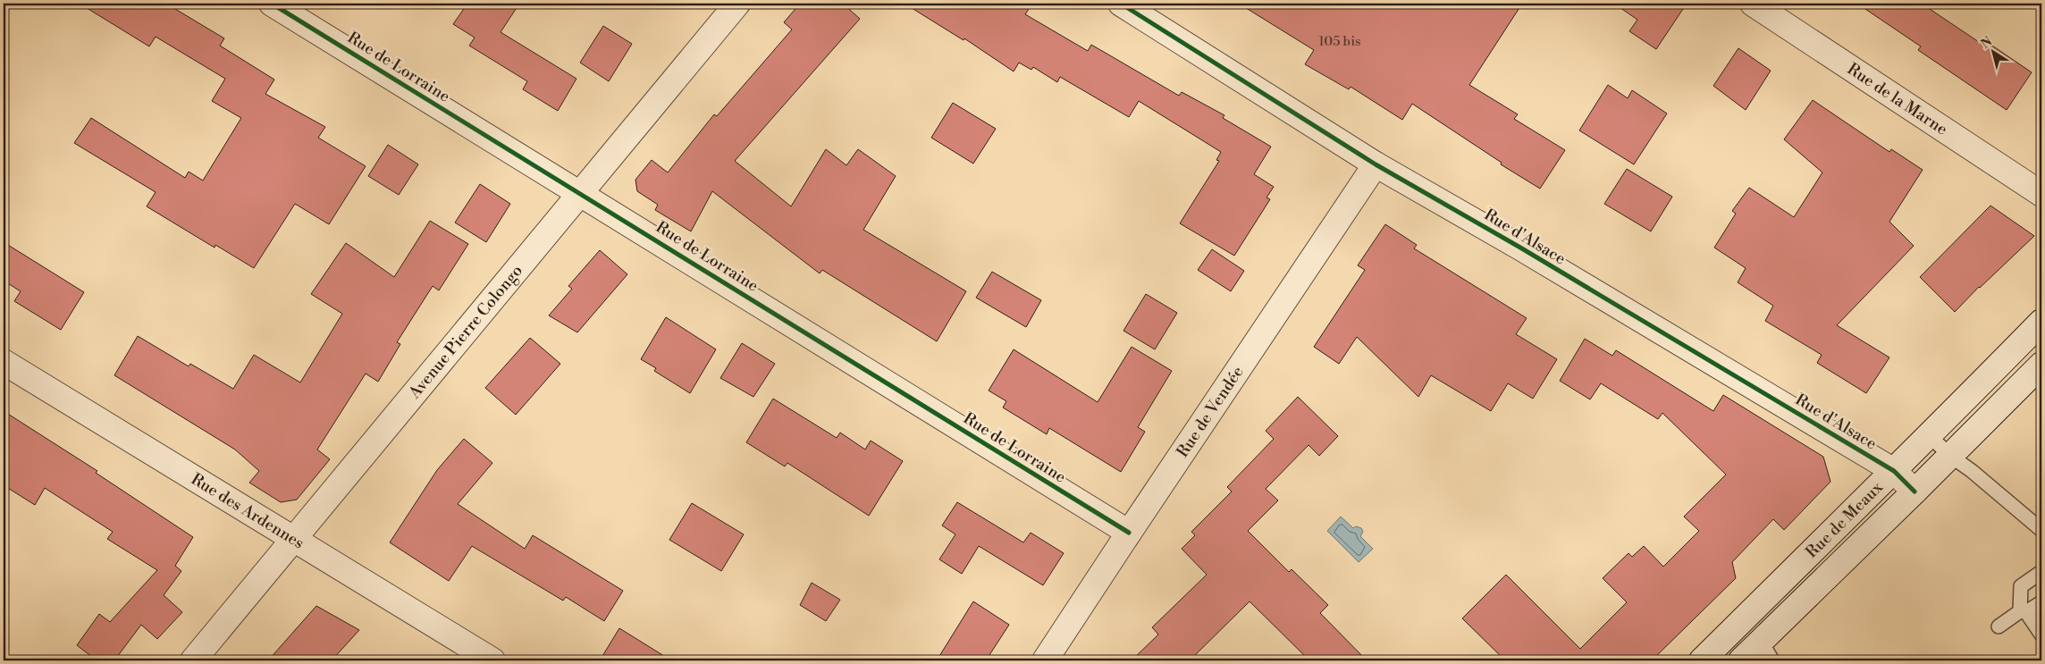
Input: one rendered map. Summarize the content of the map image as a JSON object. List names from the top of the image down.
{
  "streets": {
    "street": [
      "Rue de Lorraine",
      "Rue de la Marne",
      "Rue d'Alsace",
      "Avenue Pierre Colongo",
      "Rue de Vendée",
      "Rue des Ardennes",
      "Rue de Meaux"
    ]
  },
  "crossings": [
    ["Rue de Lorraine", "Avenue Pierre Colongo"],
    ["Rue de Lorraine", "Rue de Vendée"],
    ["Rue d'Alsace", "Rue de Vendée"],
    ["Rue d'Alsace", "Rue de Meaux"],
    ["Avenue Pierre Colongo", "Rue des Ardennes"]
  ],
  "house_numbers": ["105 bis"],
  "north": "top left"
}
